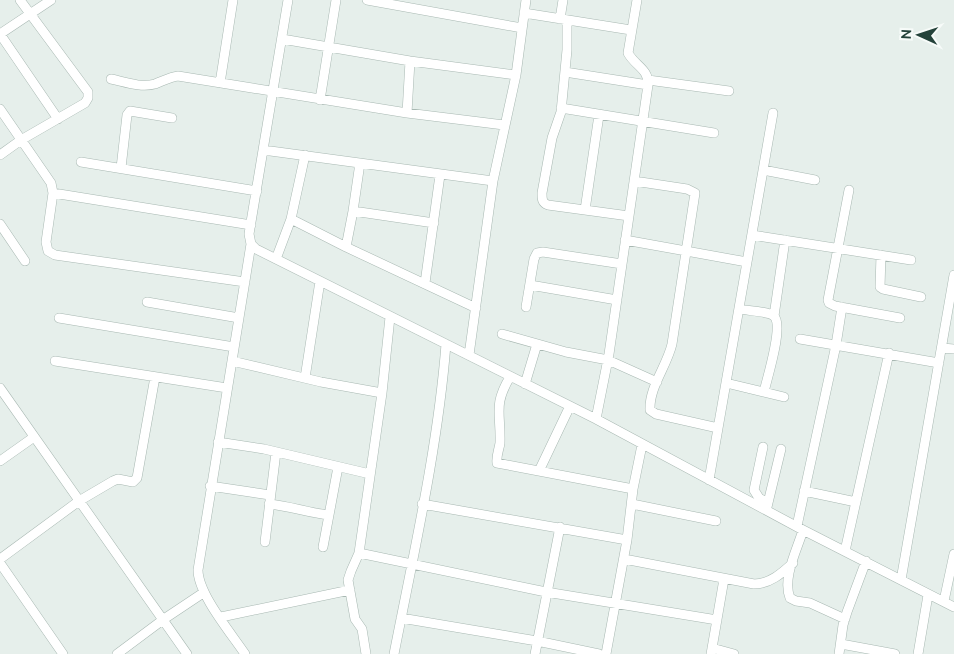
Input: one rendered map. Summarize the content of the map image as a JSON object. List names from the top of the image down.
{
  "north": "left"
}
